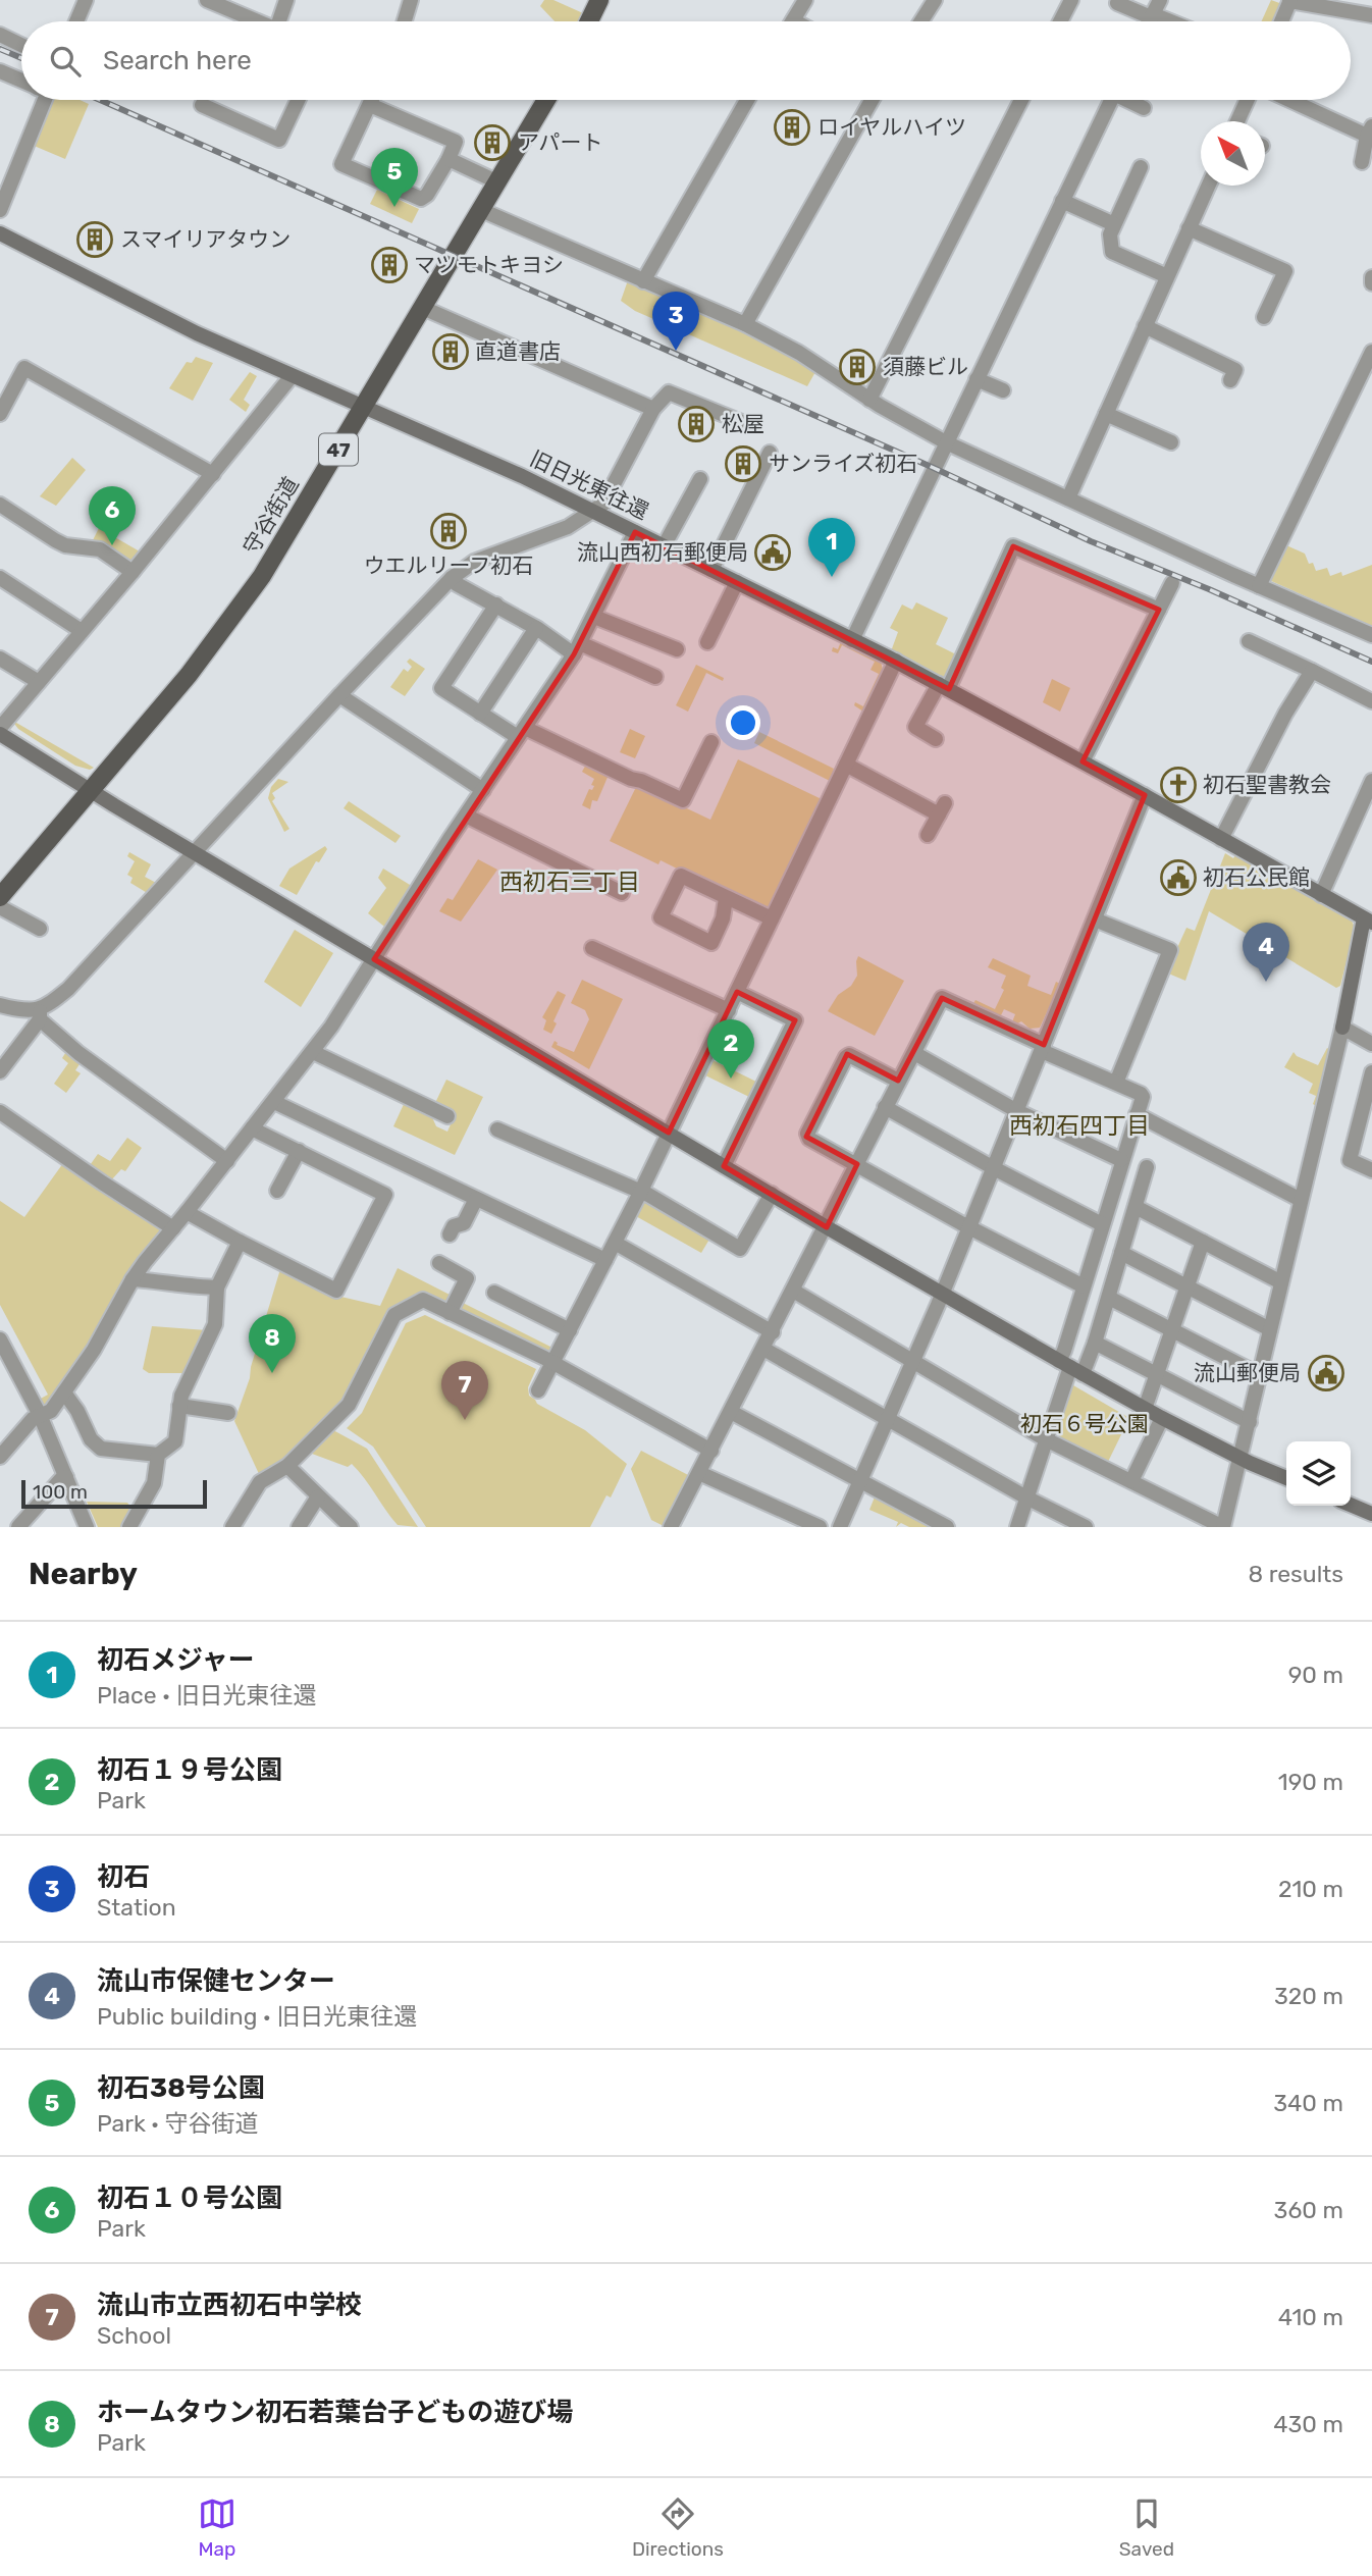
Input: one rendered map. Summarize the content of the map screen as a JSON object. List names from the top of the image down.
{
  "streets": {
    "main road": ["47", "守谷街道"],
    "street": ["旧日光東往還"]
  },
  "crossings": [
    ["旧日光東往還", "守谷街道"]
  ],
  "districts": ["西初石三丁目", "西初石四丁目"],
  "parks": ["初石６号公園"],
  "places": {
    "building": [
      "ロイヤルハイツ",
      "アパート",
      "スマイリアタウン",
      "マツモトキヨシ",
      "直道書店",
      "須藤ビル",
      "松屋",
      "サンライズ初石",
      "ウエルリーフ初石"
    ],
    "public building": ["流山西初石郵便局", "初石公民館", "流山郵便局"],
    "church": ["初石聖書教会"]
  },
  "scale_bar": "100 m",
  "north": "top left",
  "page": {
    "search": "Search here",
    "pins": [
      "5",
      "3",
      "6",
      "1",
      "4",
      "2",
      "8",
      "7"
    ],
    "scale": "100 m",
    "heading": ["Nearby", "8 results"],
    "list": [
      {
        "mark": "1",
        "name": "初石メジャー",
        "note": "Place · 旧日光東往還",
        "value": "90 m"
      },
      {
        "mark": "2",
        "name": "初石１９号公園",
        "note": "Park",
        "value": "190 m"
      },
      {
        "mark": "3",
        "name": "初石",
        "note": "Station",
        "value": "210 m"
      },
      {
        "mark": "4",
        "name": "流山市保健センター",
        "note": "Public building · 旧日光東往還",
        "value": "320 m"
      },
      {
        "mark": "5",
        "name": "初石38号公園",
        "note": "Park · 守谷街道",
        "value": "340 m"
      },
      {
        "mark": "6",
        "name": "初石１０号公園",
        "note": "Park",
        "value": "360 m"
      },
      {
        "mark": "7",
        "name": "流山市立西初石中学校",
        "note": "School",
        "value": "410 m"
      },
      {
        "mark": "8",
        "name": "ホームタウン初石若葉台子どもの遊び場",
        "note": "Park",
        "value": "430 m"
      }
    ],
    "nav": ["Map", "Directions", "Saved"]
  }
}
